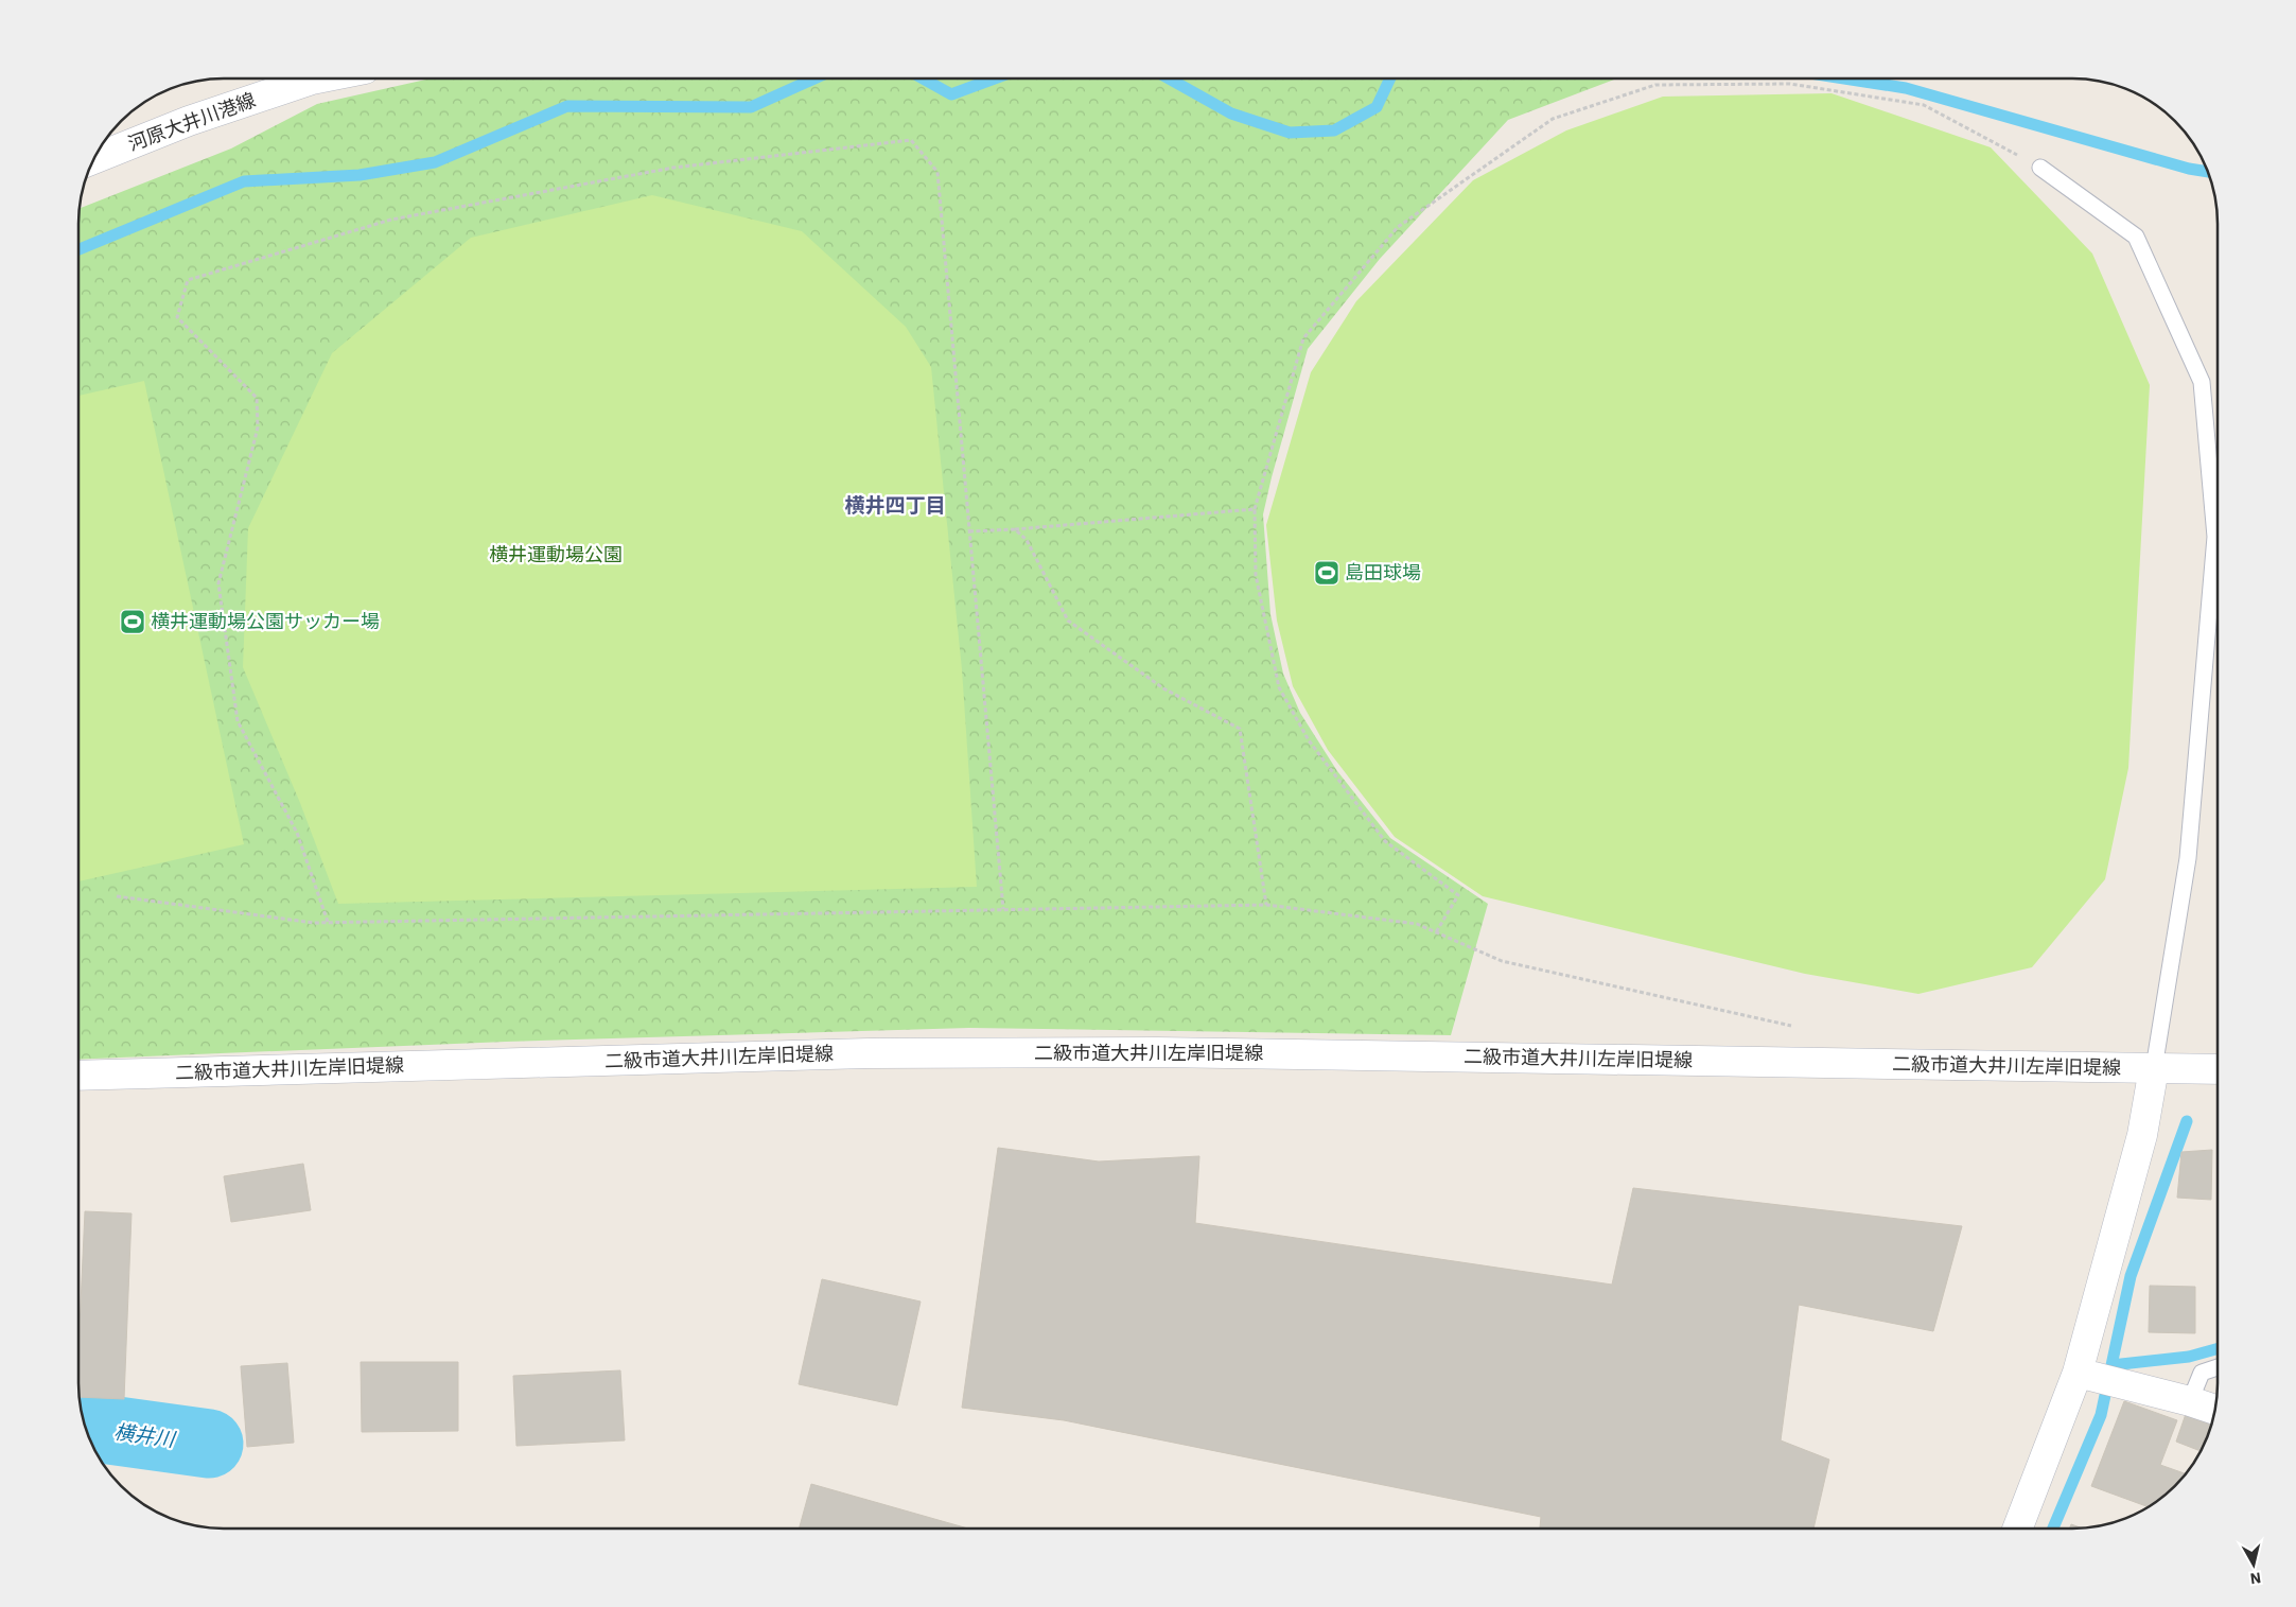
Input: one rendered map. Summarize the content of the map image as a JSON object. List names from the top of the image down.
{
  "streets": {
    "street": ["河原大井川港線", "二級市道大井川左岸旧堤線"]
  },
  "districts": ["横井四丁目"],
  "water": ["横井川"],
  "parks": ["横井運動場公園"],
  "places": {
    "sports": ["島田球場", "横井運動場公園サッカー場"]
  },
  "north": "bottom"
}
